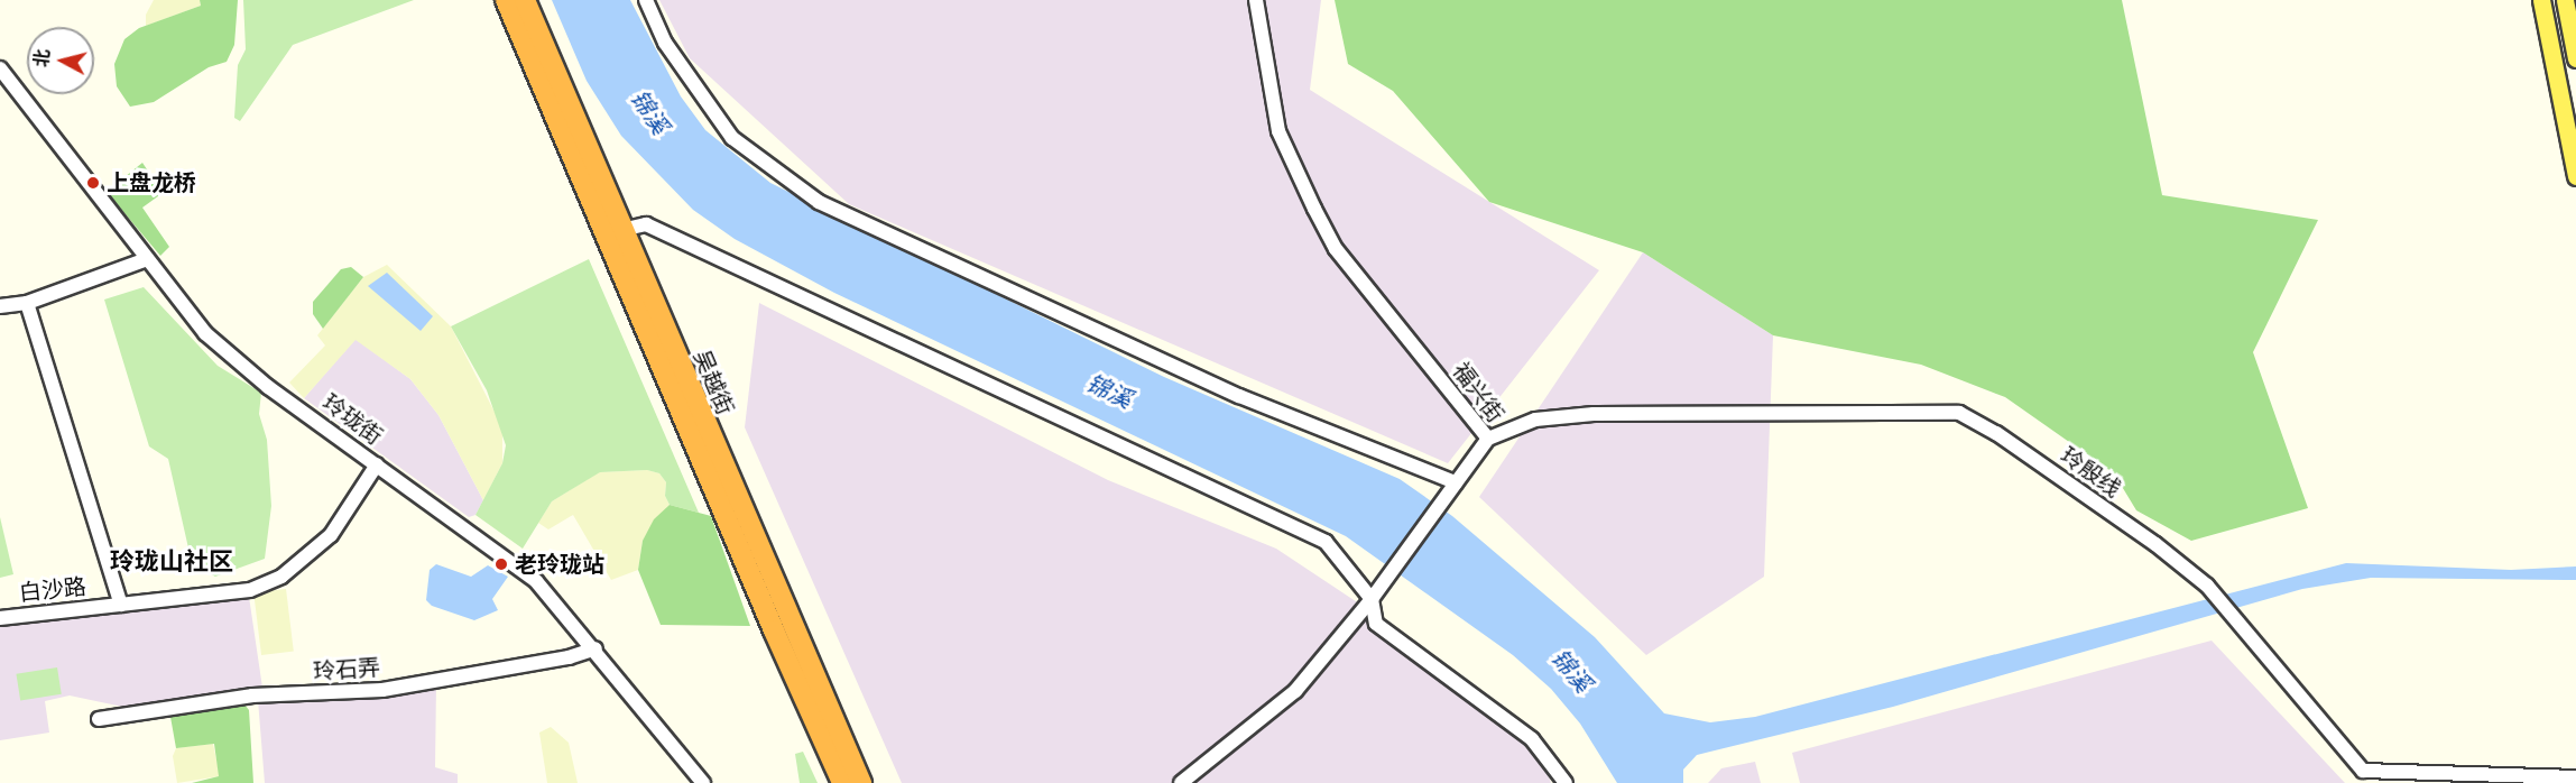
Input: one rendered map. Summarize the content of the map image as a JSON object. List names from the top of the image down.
{
  "streets": {
    "highway": ["吴越街"],
    "street": [
      "福兴街",
      "玲珑街",
      "玲殷线",
      "白沙路",
      "玲石弄"
    ]
  },
  "crossings": [
    ["福兴街", "玲殷线"],
    ["玲珑街", "白沙路"],
    ["玲珑街", "玲石弄"]
  ],
  "districts": ["玲珑山社区"],
  "water": ["锦溪"],
  "places": ["上盘龙桥", "老玲珑站"],
  "north": "left"
}
